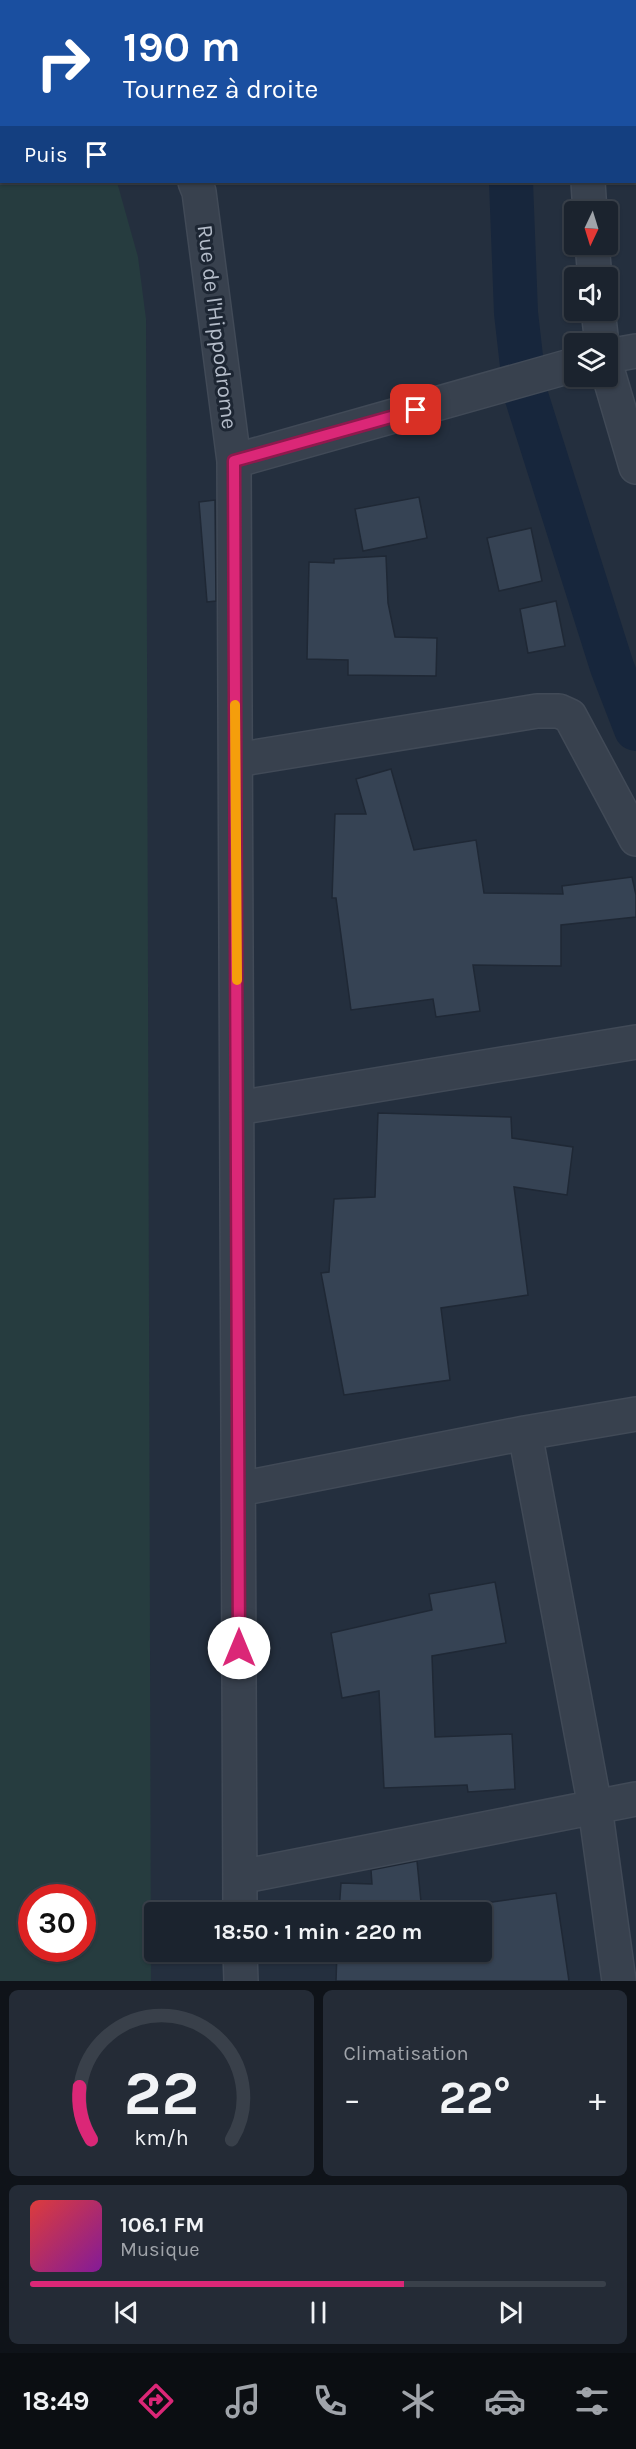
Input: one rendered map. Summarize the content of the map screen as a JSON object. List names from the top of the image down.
{
  "streets": {
    "street": ["Rue de l'Hippodrome"]
  },
  "north": "bottom",
  "page": {
    "turn": ["190 m", "Tournez à droite"],
    "then": "Puis",
    "limit": "30",
    "trip": "18:50 · 1 min · 220 m",
    "tile": "Climatisation",
    "heat": ["−", "22°", "+"],
    "song": ["106.1 FM", "Musique"],
    "tabs": "18:49",
    "gauge": ["22", "km/h"]
  }
}
